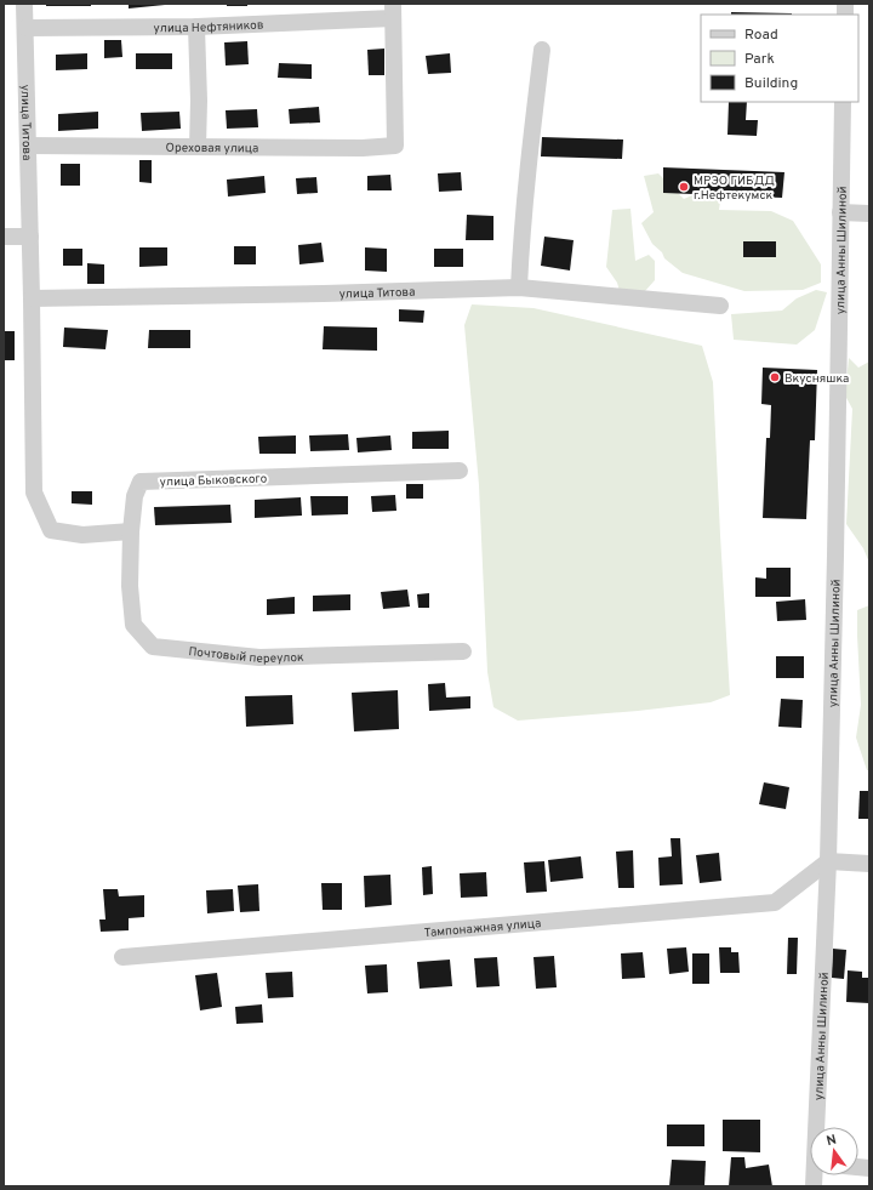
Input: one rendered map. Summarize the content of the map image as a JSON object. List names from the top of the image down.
{
  "streets": {
    "street": [
      "улица Нефтяников",
      "улица Титова",
      "Ореховая улица",
      "улица Анны Шилиной",
      "улица Быковского",
      "Почтовый переулок",
      "Тампонажная улица"
    ]
  },
  "crossings": [
    ["улица Нефтяников", "улица Титова"],
    ["улица Нефтяников", "Ореховая улица"],
    ["улица Титова", "Ореховая улица"],
    ["улица Титова", "улица Быковского"],
    ["улица Титова", "Почтовый переулок"],
    ["улица Анны Шилиной", "Тампонажная улица"],
    ["улица Быковского", "Почтовый переулок"]
  ],
  "places": ["МРЭО ГИБДД г.Нефтекумск", "Вкусняшка"],
  "legend": ["Road", "Park", "Building"],
  "north": "top"
}
